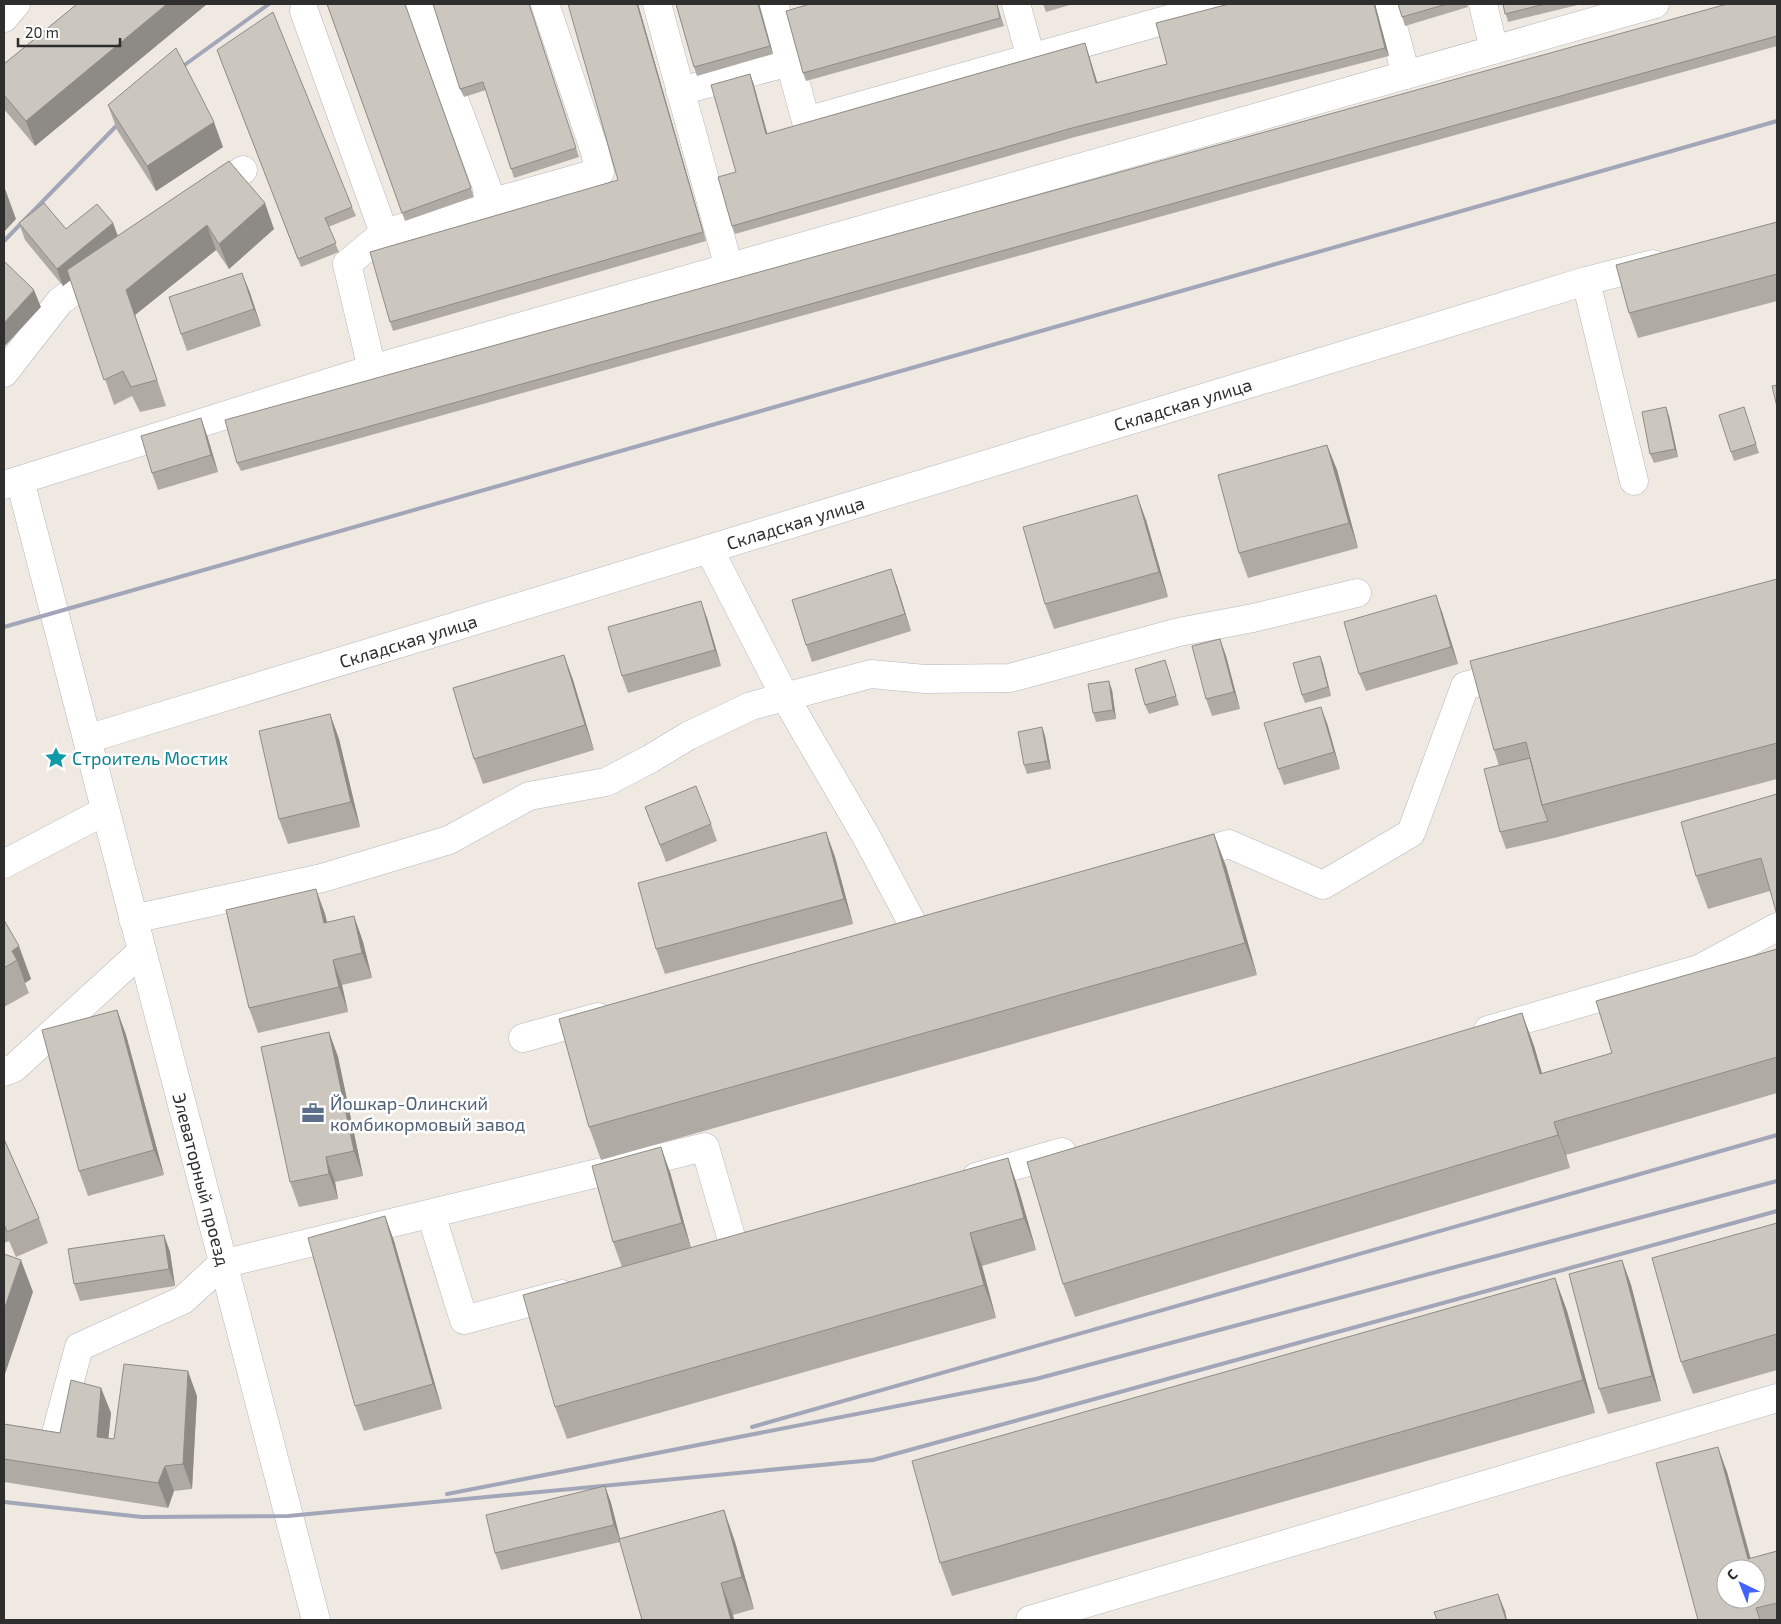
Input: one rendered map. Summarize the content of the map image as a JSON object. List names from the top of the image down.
{
  "streets": {
    "street": ["Складская улица", "Элеваторный проезд"]
  },
  "crossings": [
    ["Складская улица", "Элеваторный проезд"]
  ],
  "places": {
    "place": ["Строитель Мостик"],
    "office": ["Йошкар-Олинский комбикормовый завод"]
  },
  "scale_bar": "20 m",
  "north": "top left"
}
